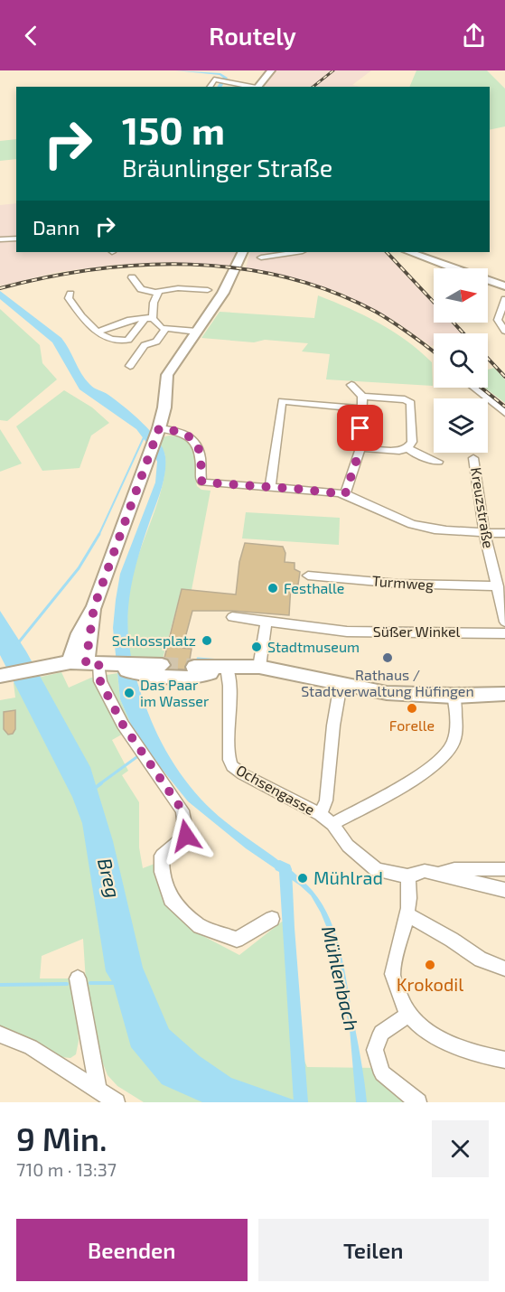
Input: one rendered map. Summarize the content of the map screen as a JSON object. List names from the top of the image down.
{
  "streets": {
    "street": [
      "Kreuzstraße",
      "Turmweg",
      "Süßer Winkel",
      "Ochsengasse"
    ]
  },
  "crossings": [
    ["Kreuzstraße", "Turmweg"]
  ],
  "water": ["Breg", "Mühlenbach"],
  "places": [
    "Festhalle",
    "Schlossplatz",
    "Stadtmuseum",
    "Rathaus / Stadtverwaltung Hüfingen",
    "Das Paar im Wasser",
    "Forelle",
    "Mühlrad",
    "Krokodil"
  ],
  "north": "right",
  "page": {
    "header": "Routely",
    "turn": ["150 m", "Bräunlinger Straße"],
    "then": "Dann",
    "heading": ["9 Min.", "710 m · 13:37"],
    "buttons": ["Beenden", "Teilen"]
  }
}
